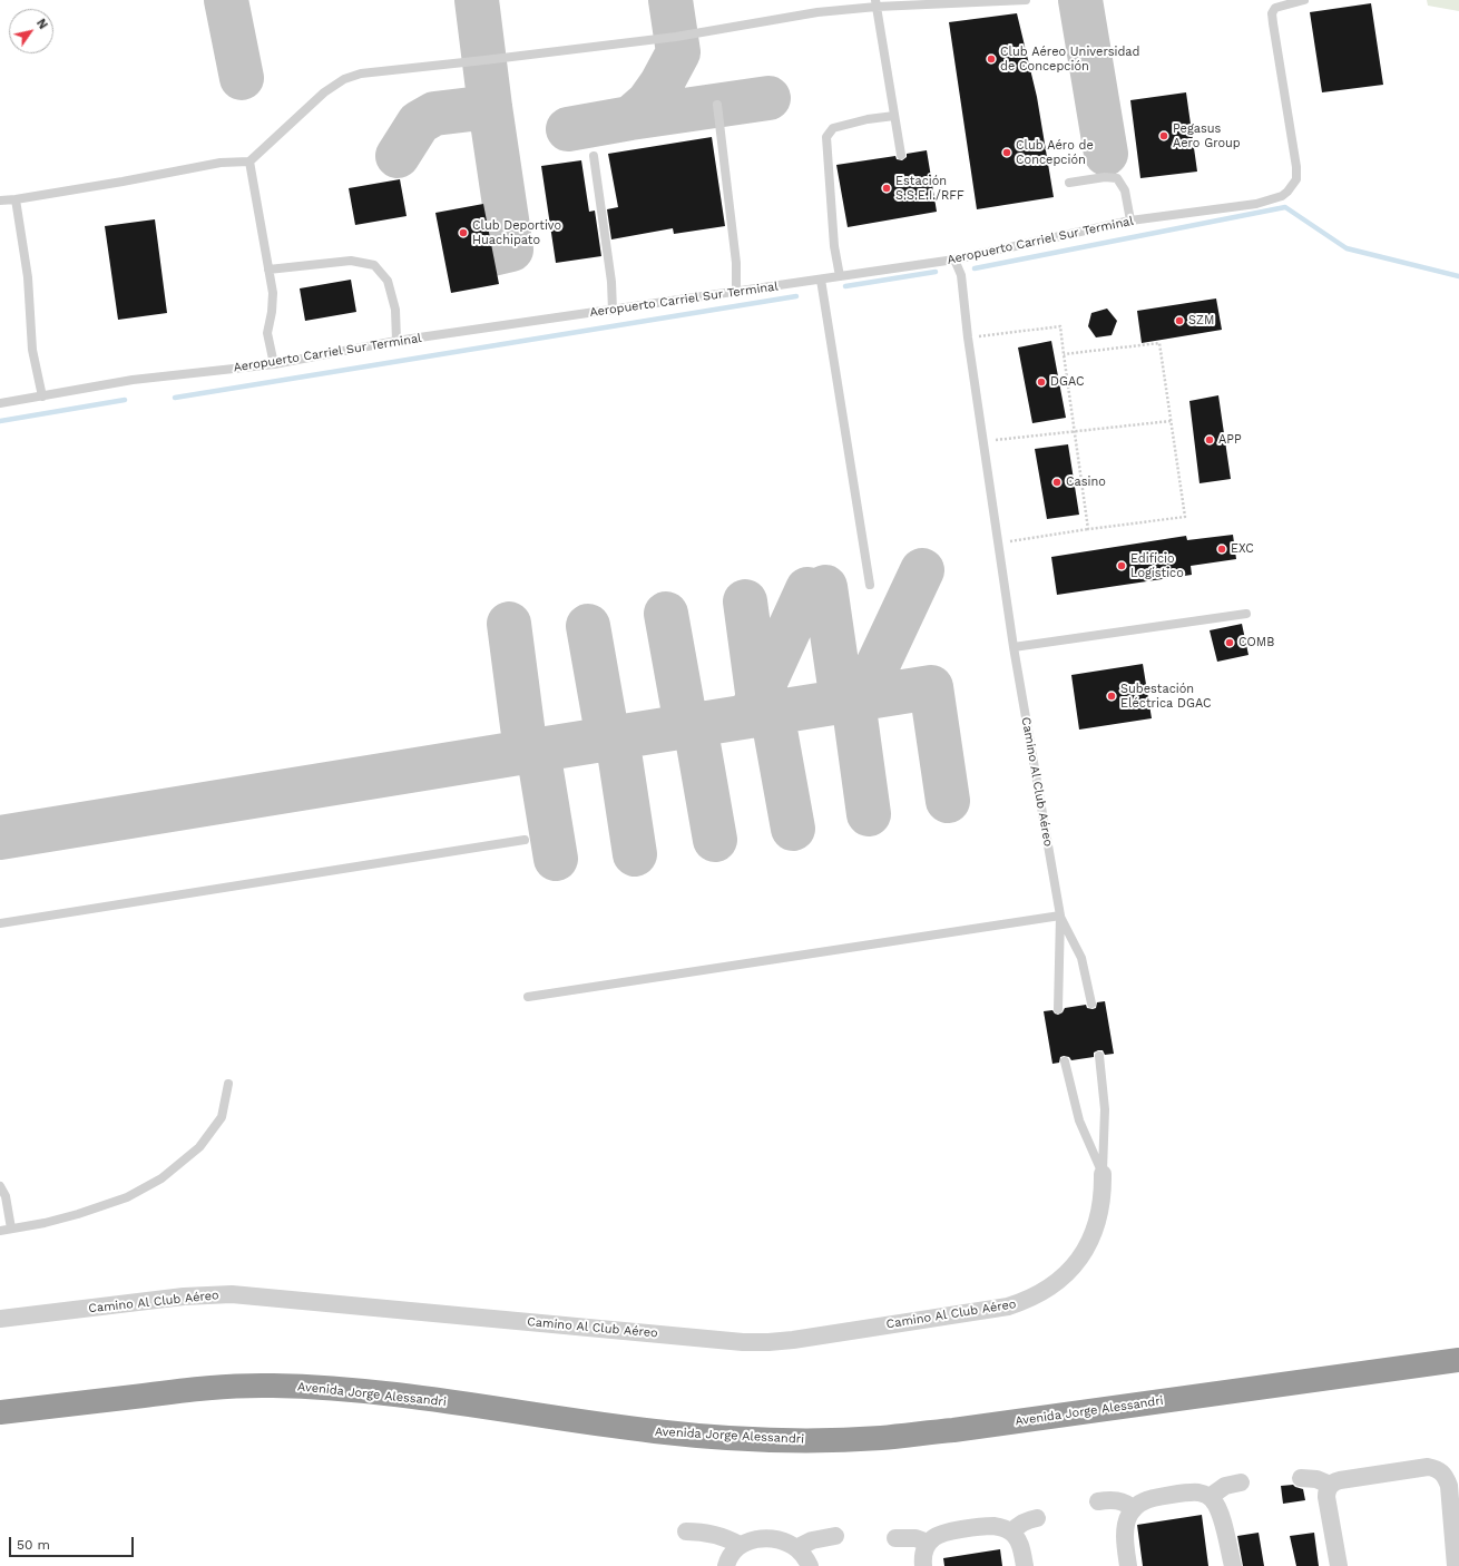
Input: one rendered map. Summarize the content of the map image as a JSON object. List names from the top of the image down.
{
  "streets": {
    "highway": ["Avenida Jorge Alessandri"],
    "street": ["Camino Al Club Aéreo"],
    "lane": ["Aeropuerto Carriel Sur Terminal"]
  },
  "crossings": [
    ["Aeropuerto Carriel Sur Terminal", "Camino Al Club Aéreo"]
  ],
  "places": [
    "Club Aéreo Universidad de Concepción",
    "Pegasus Aero Group",
    "Club Aéro de Concepción",
    "Estación S.S.E.I./RFF",
    "Club Deportivo Huachipato",
    "SZM",
    "DGAC",
    "APP",
    "Casino",
    "EXC",
    "Edificio Logístico",
    "COMB",
    "Subestación Eléctrica DGAC"
  ],
  "scale_bar": "50 m",
  "north": "top right"
}
